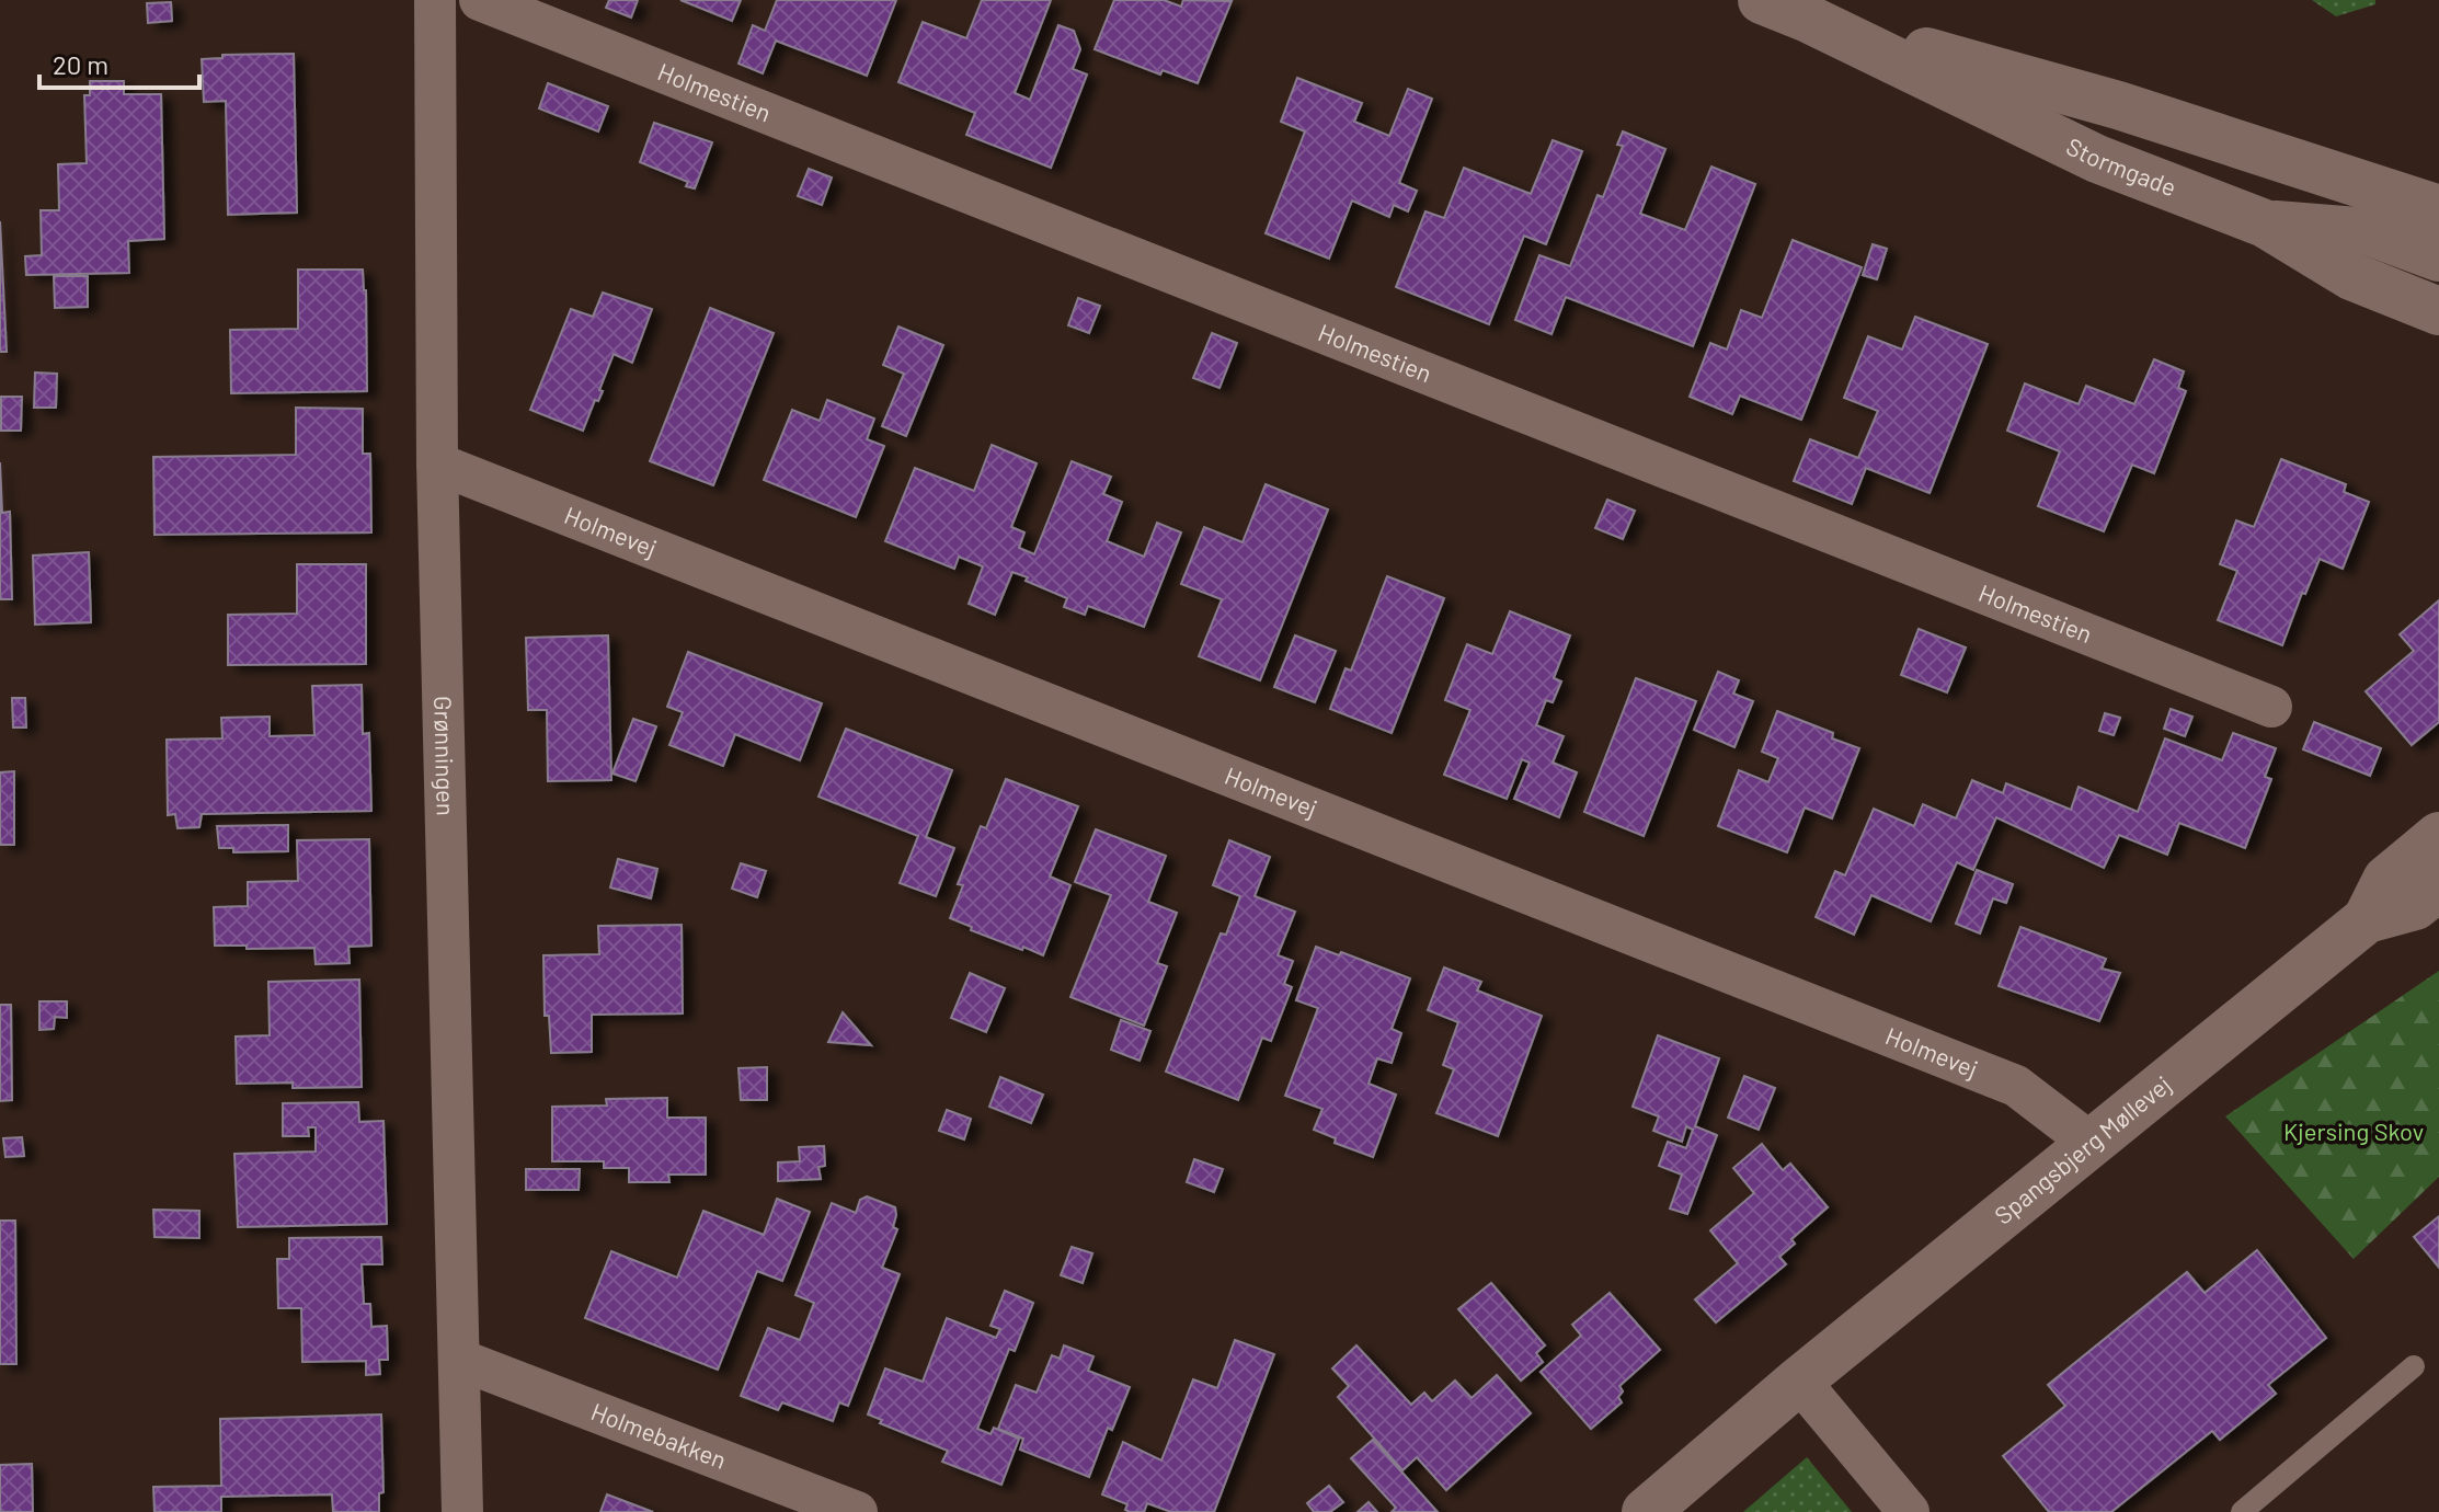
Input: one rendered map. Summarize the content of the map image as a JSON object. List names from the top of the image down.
{
  "streets": {
    "street": [
      "Holmestien",
      "Stormgade",
      "Holmevej",
      "Grønningen",
      "Spangsbjerg Møllevej",
      "Holmebakken"
    ]
  },
  "crossings": [
    ["Holmevej", "Grønningen"],
    ["Holmevej", "Spangsbjerg Møllevej"],
    ["Grønningen", "Holmebakken"]
  ],
  "parks": ["Kjersing Skov"],
  "scale_bar": "20 m"
}
